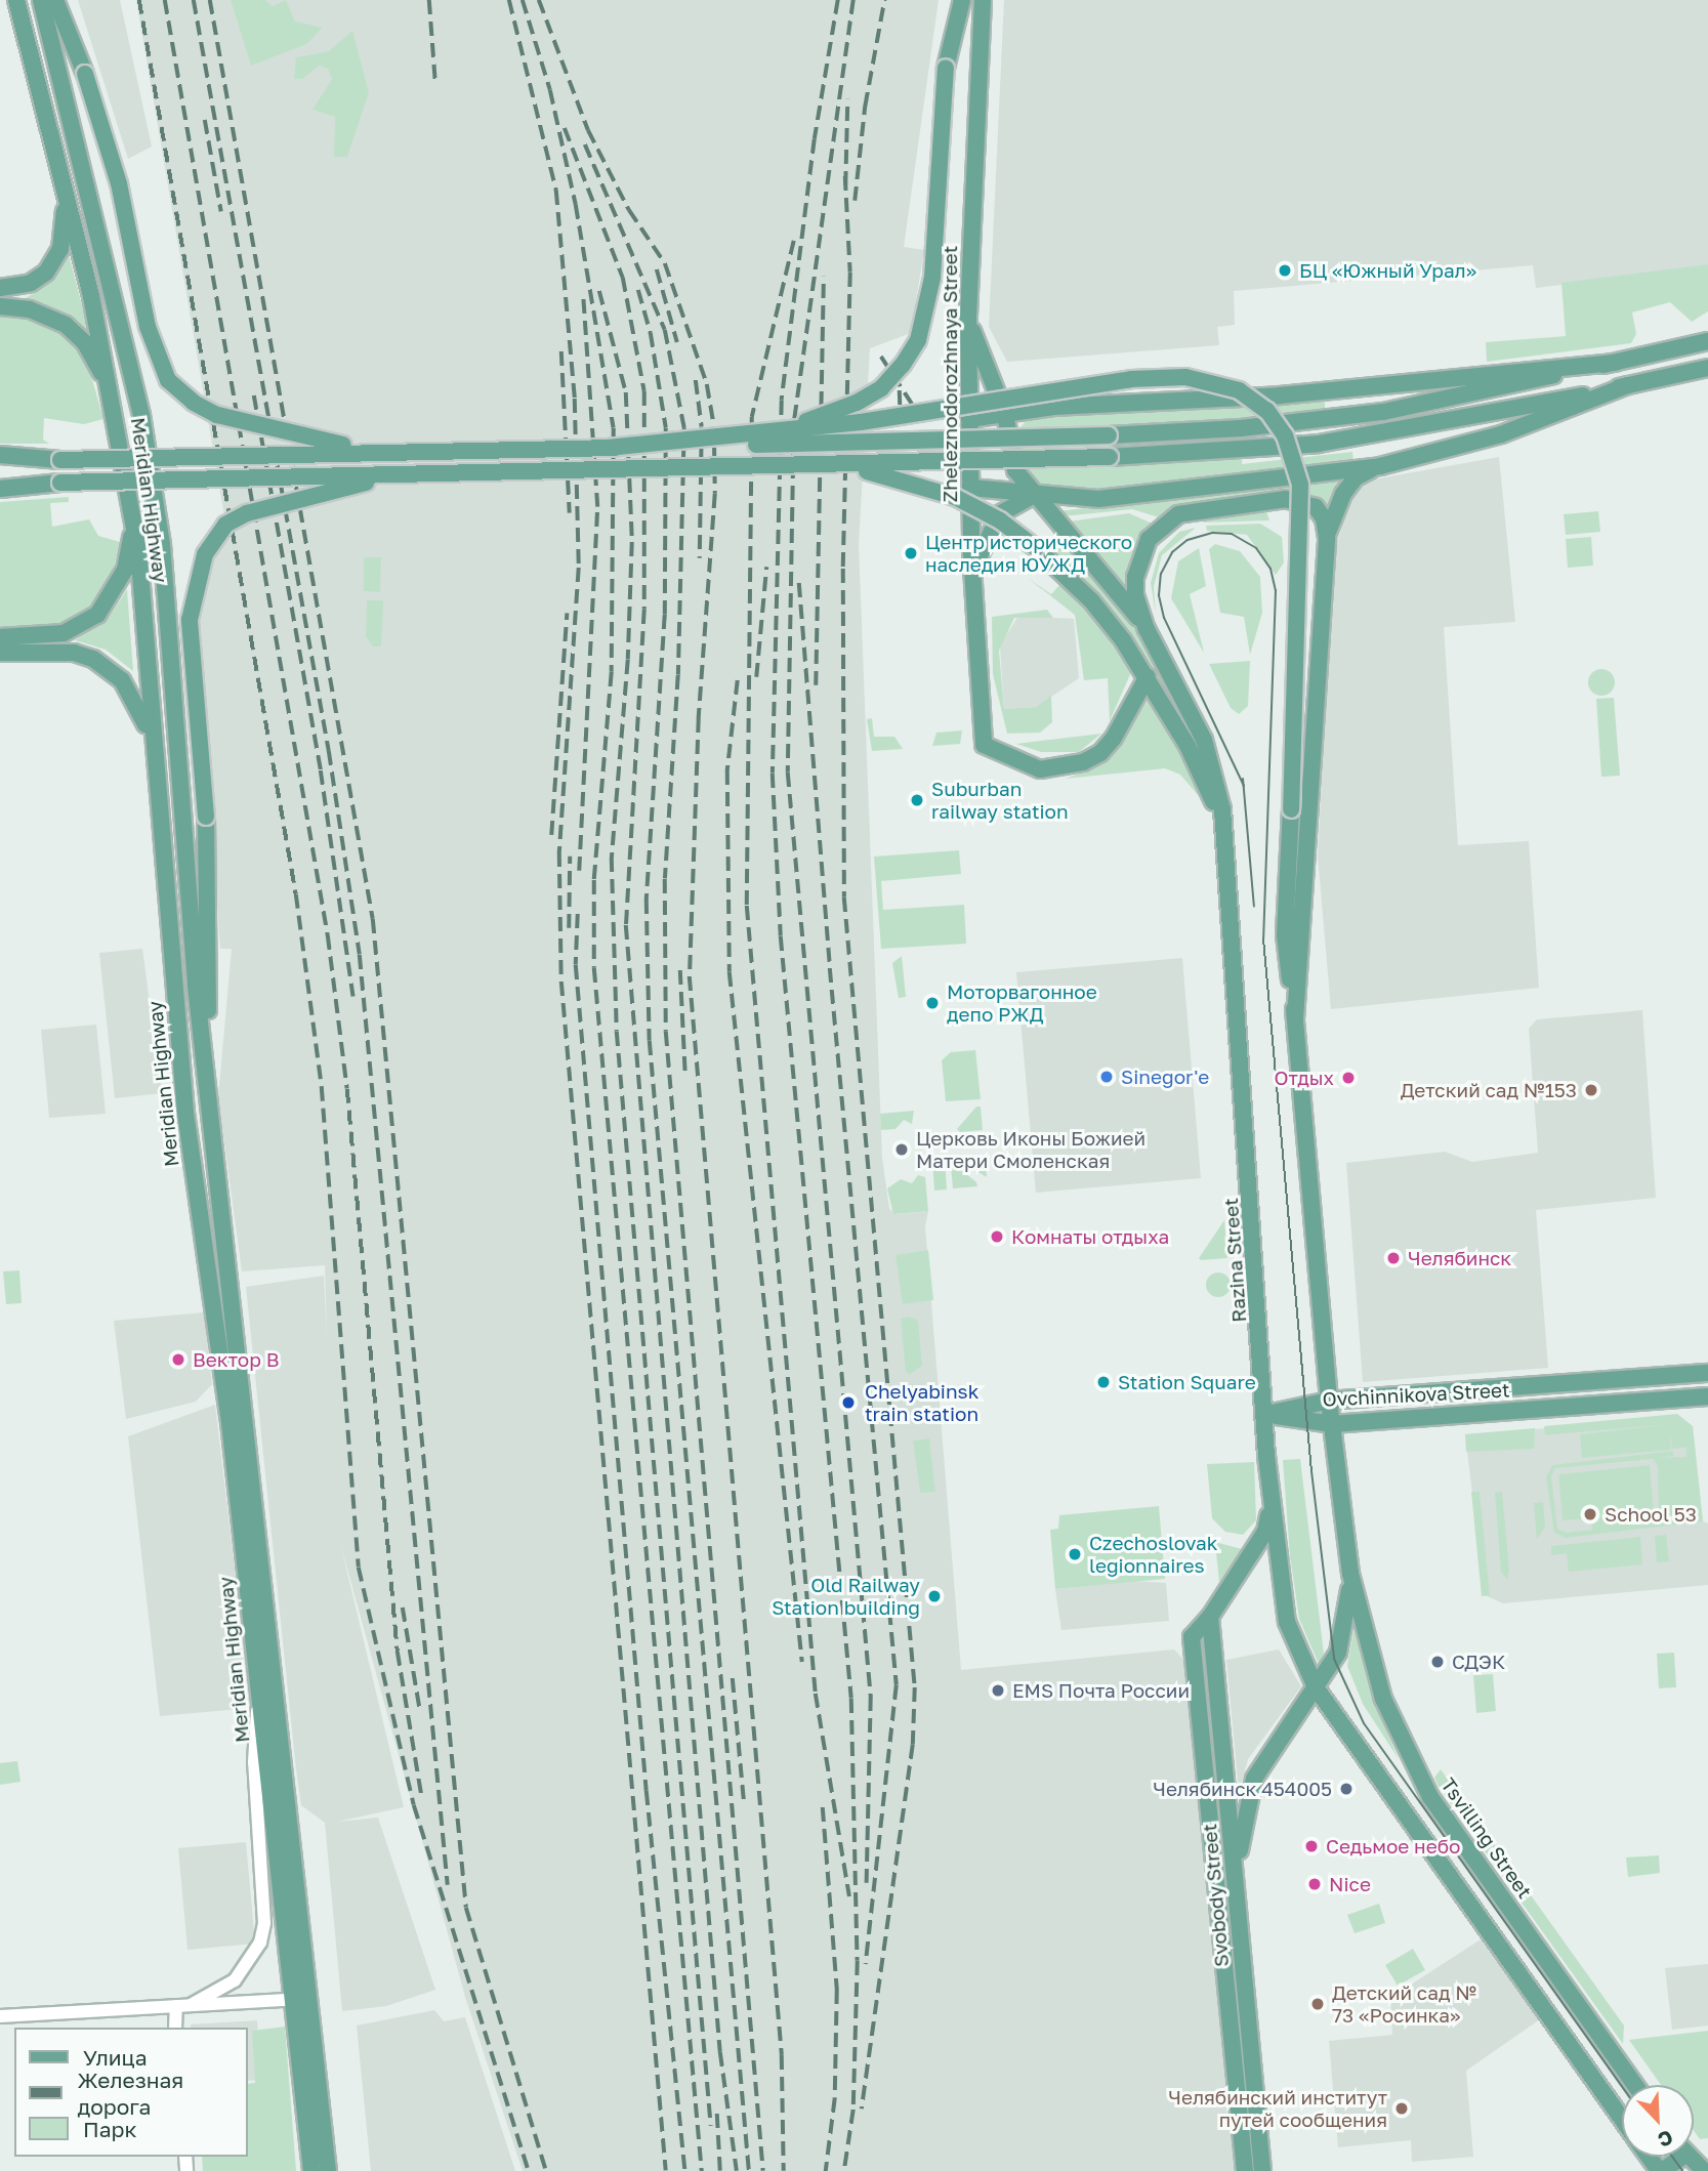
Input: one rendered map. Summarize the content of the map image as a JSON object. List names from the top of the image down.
{
  "streets": {
    "main road": [
      "Zheleznodorozhnaya Street",
      "Meridian Highway",
      "Razina Street",
      "Ovchinnikova Street",
      "Tsvilling Street",
      "Svobody Street"
    ]
  },
  "crossings": [
    ["Razina Street", "Ovchinnikova Street"]
  ],
  "places": [
    "БЦ «Южный Урал»",
    "Центр исторического наследия ЮУЖД",
    "Suburban railway station",
    "Моторвагонное депо РЖД",
    "Sinegor'e",
    "Отдых",
    "Детский сад №153",
    "Церковь Иконы Божией Матери Смоленская",
    "Комнаты отдыха",
    "Челябинск",
    "Вектор В",
    "Station Square",
    "Chelyabinsk train station",
    "School 53",
    "Czechoslovak legionnaires",
    "Old Railway Station building",
    "СДЭК",
    "EMS Почта России",
    "Челябинск 454005",
    "Седьмое небо",
    "Nice",
    "Детский сад № 73 «Росинка»",
    "Челябинский институт путей сообщения"
  ],
  "legend": ["Улица", "Железная дорога", "Парк"],
  "north": "bottom right"
}
